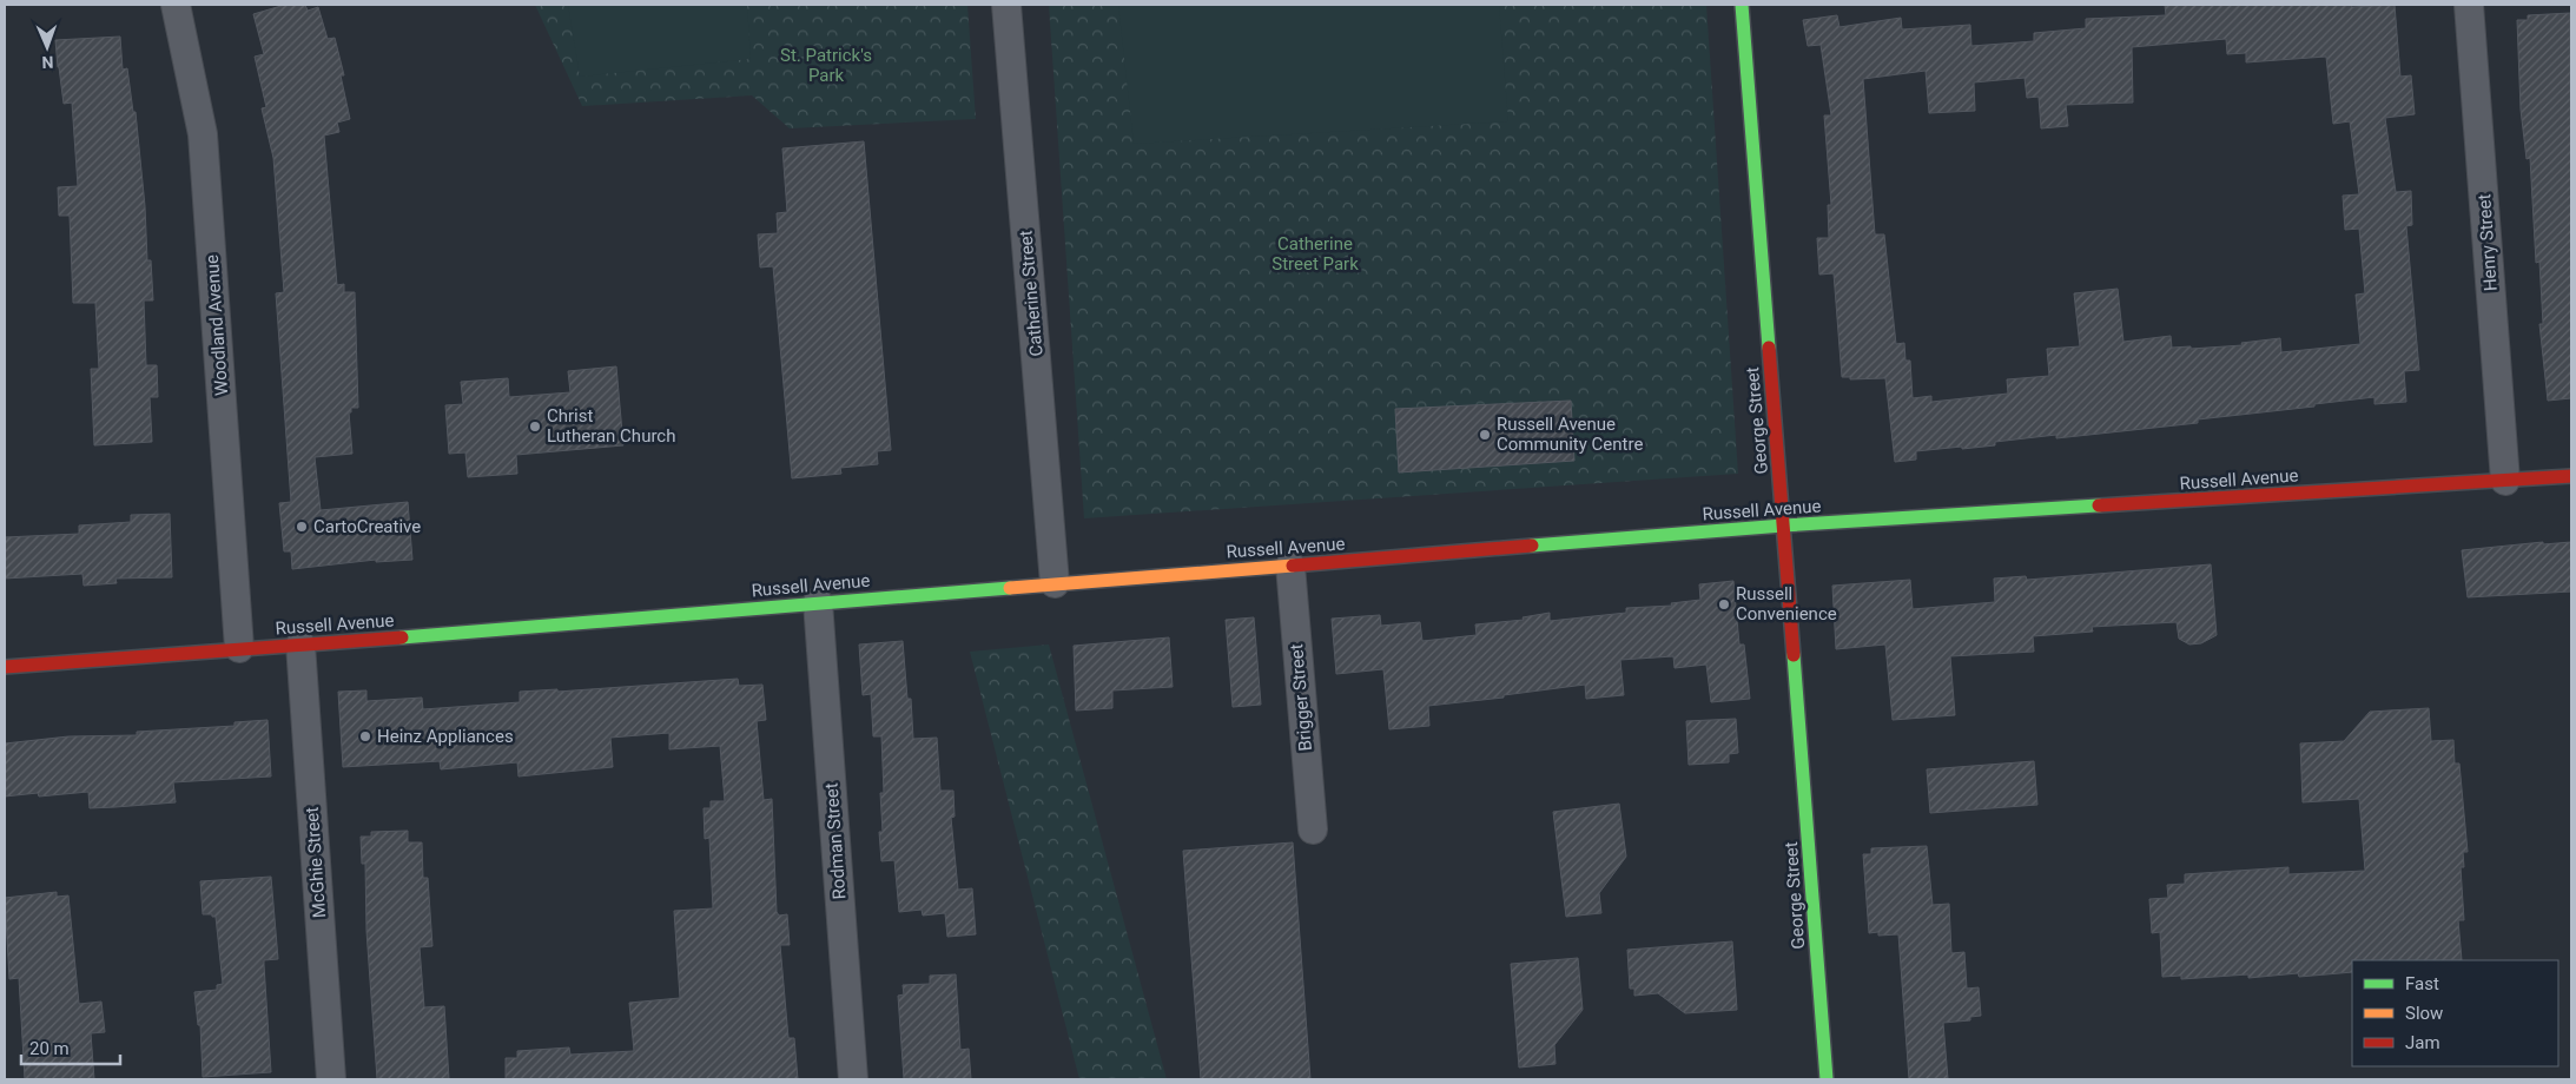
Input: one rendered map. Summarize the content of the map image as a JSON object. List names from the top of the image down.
{
  "streets": {
    "street": [
      "Henry Street",
      "Catherine Street",
      "Woodland Avenue",
      "George Street",
      "Russell Avenue",
      "Brigger Street",
      "Rodman Street",
      "McGhie Street"
    ]
  },
  "crossings": [
    ["Henry Street", "Russell Avenue"],
    ["Catherine Street", "Russell Avenue"],
    ["Woodland Avenue", "Russell Avenue"],
    ["George Street", "Russell Avenue"],
    ["Russell Avenue", "Brigger Street"],
    ["Russell Avenue", "Rodman Street"],
    ["Russell Avenue", "McGhie Street"]
  ],
  "parks": ["St. Patrick's Park", "Catherine Street Park"],
  "places": [
    "Christ Lutheran Church",
    "Russell Avenue Community Centre",
    "CartoCreative",
    "Russell Convenience",
    "Heinz Appliances"
  ],
  "legend": ["Fast", "Slow", "Jam"],
  "scale_bar": "20 m",
  "north": "bottom"
}
